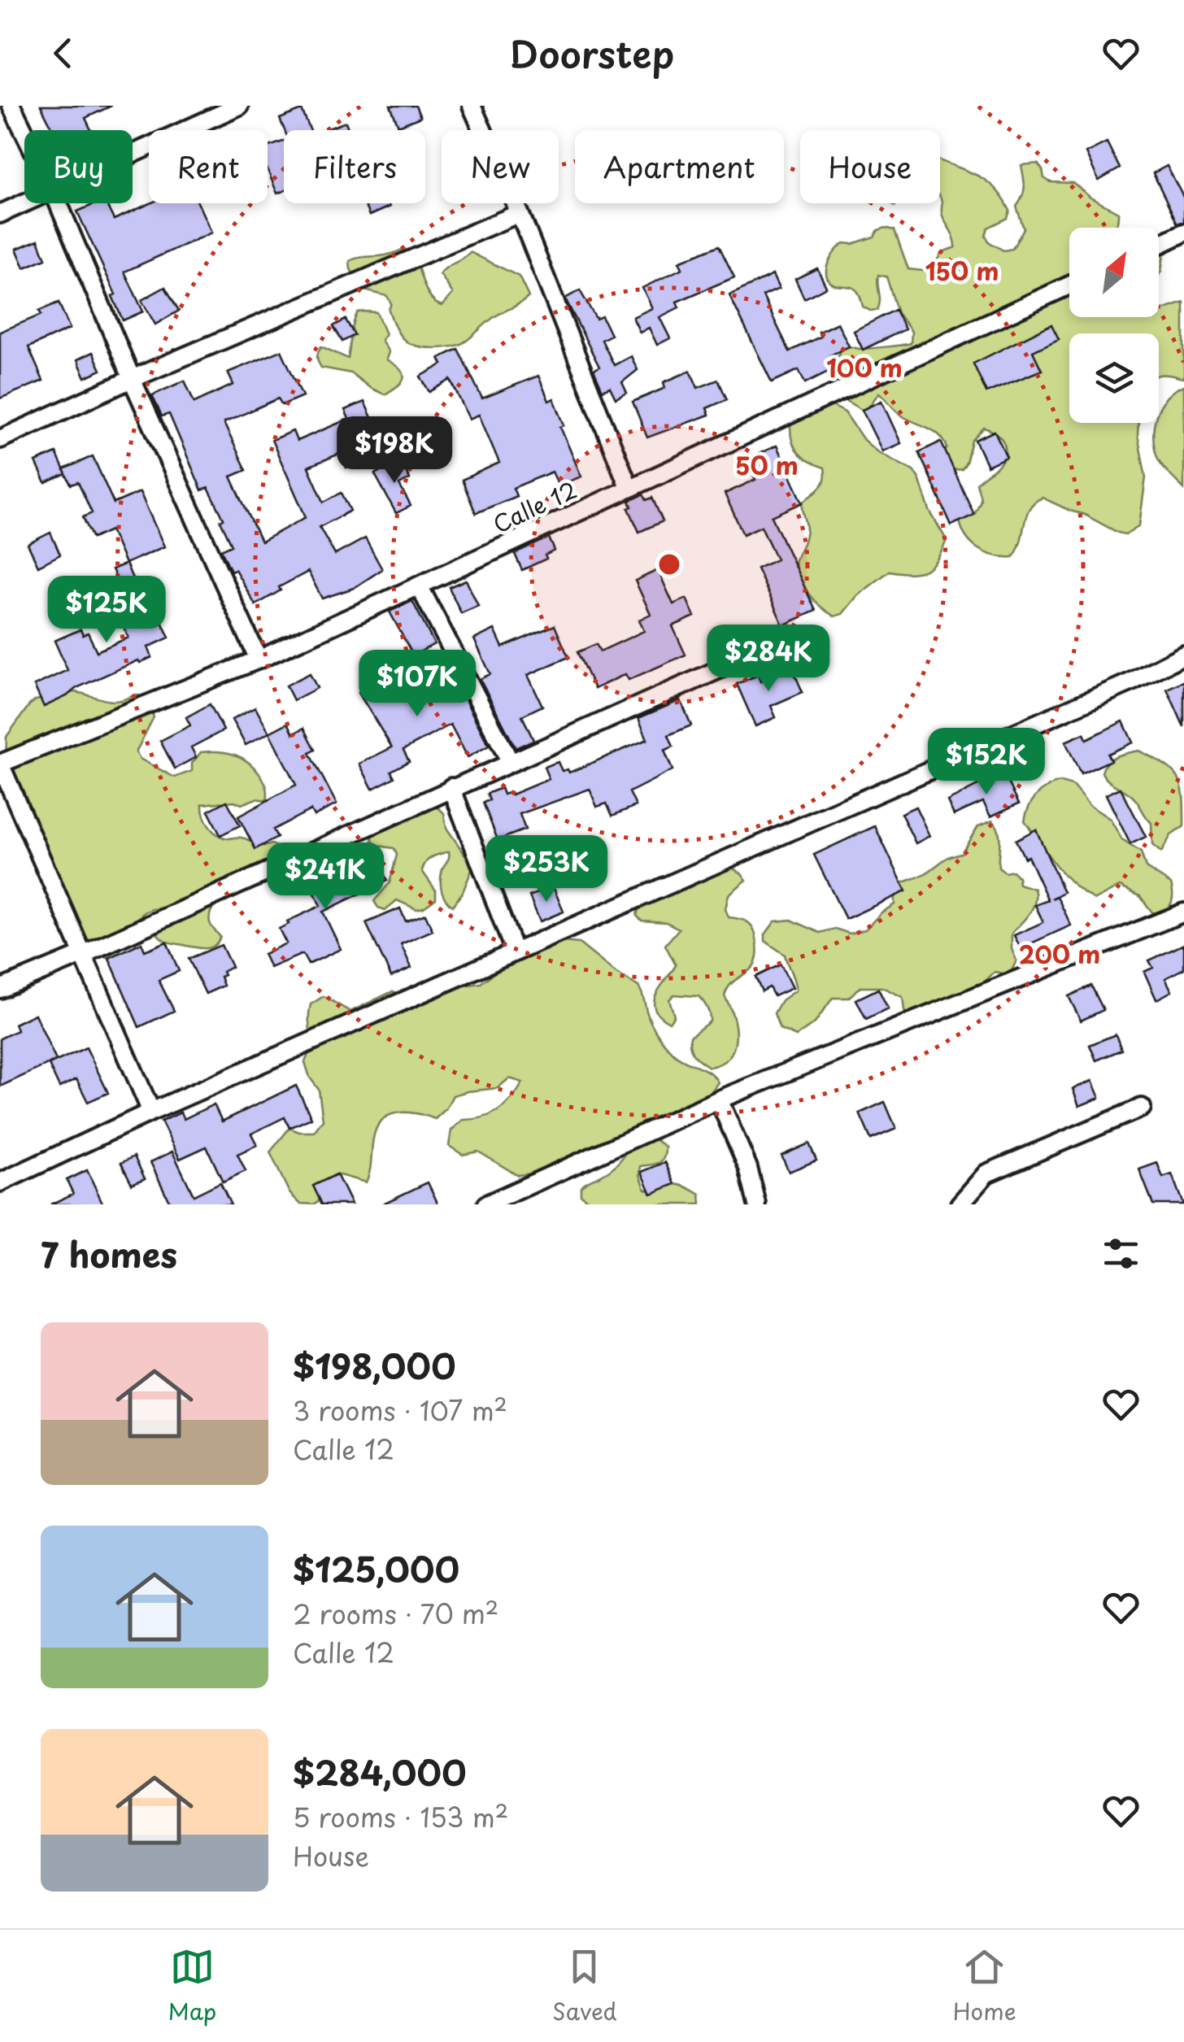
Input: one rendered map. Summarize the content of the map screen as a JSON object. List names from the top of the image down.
{
  "streets": {
    "street": ["Calle 12"]
  },
  "north": "top right",
  "page": {
    "header": "Doorstep",
    "chip": [
      "Buy",
      "Rent",
      "Filters",
      "New",
      "Apartment",
      "House"
    ],
    "price": [
      "$198K",
      "$125K",
      "$284K",
      "$107K",
      "$152K",
      "$253K",
      "$241K"
    ],
    "heading": "7 homes",
    "list": [
      {
        "name": "$198,000",
        "note": "3 rooms · 107 m² · Calle 12"
      },
      {
        "name": "$125,000",
        "note": "2 rooms · 70 m² · Calle 12"
      },
      {
        "name": "$284,000",
        "note": "5 rooms · 153 m² · House"
      }
    ],
    "tabs": ["Map", "Saved", "Home"]
  },
  "rings": [
    "150 m",
    "100 m",
    "50 m",
    "200 m"
  ]
}
